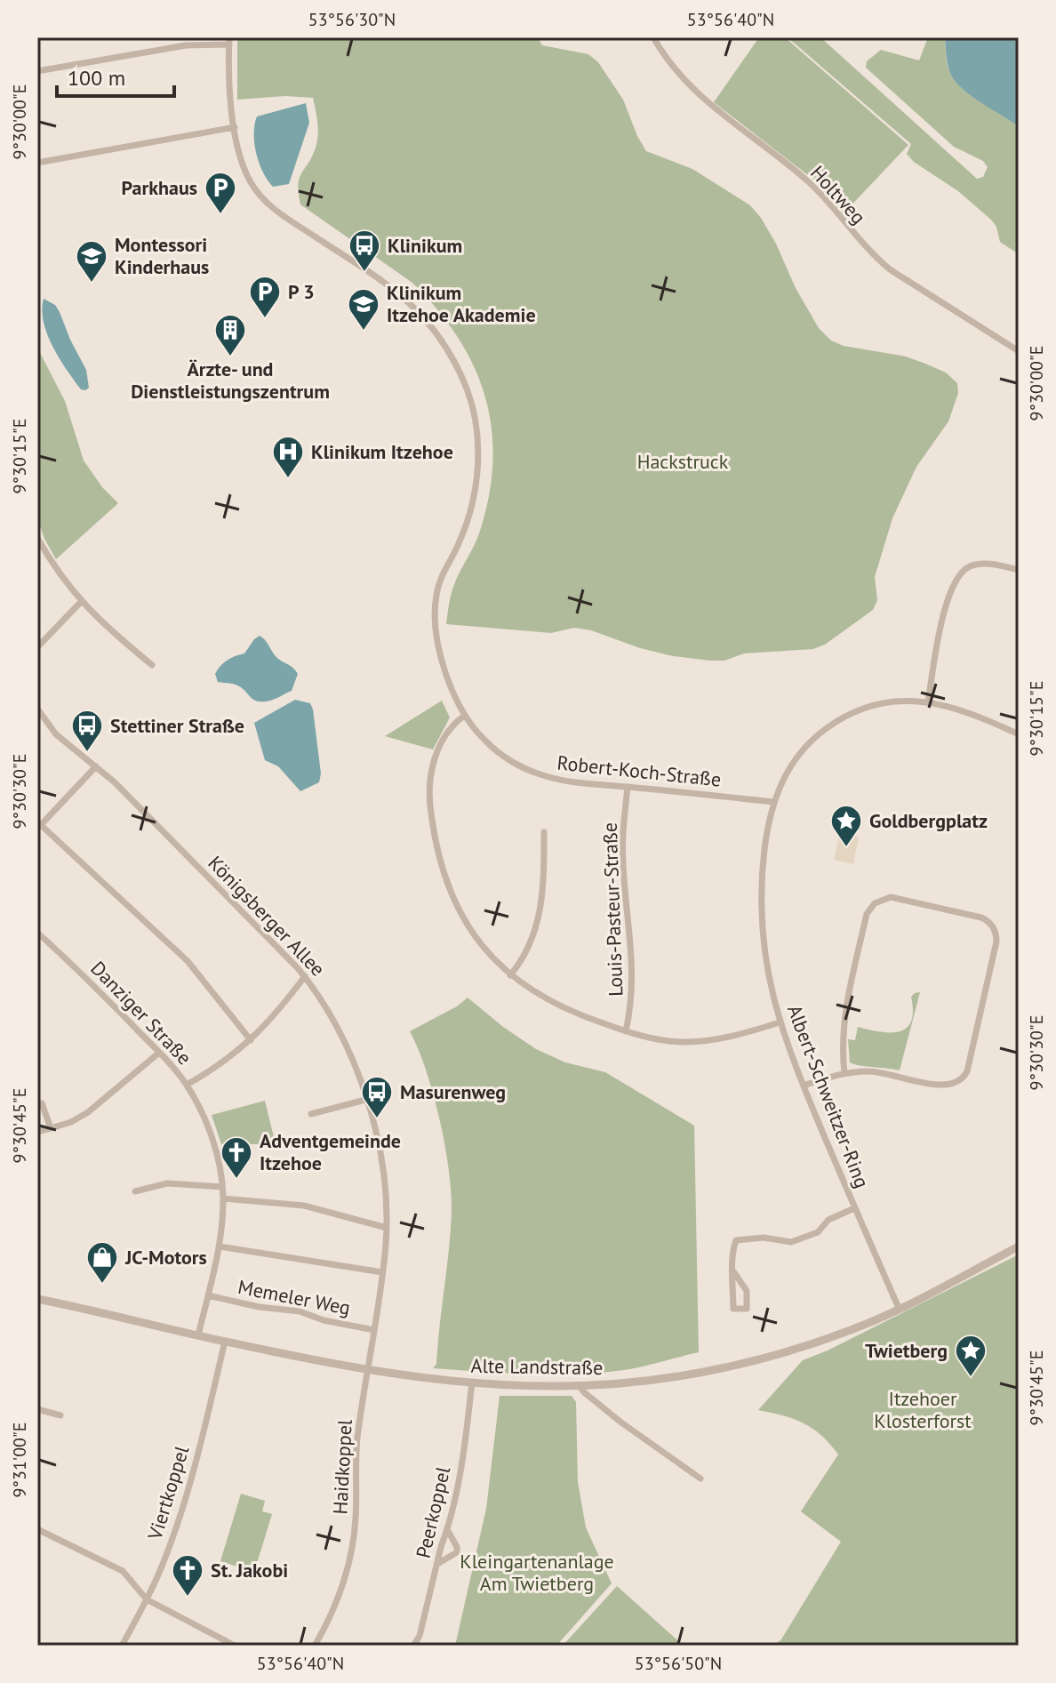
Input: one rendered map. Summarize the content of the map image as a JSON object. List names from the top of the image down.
{
  "streets": {
    "street": [
      "Holtweg",
      "Robert-Koch-Straße",
      "Louis-Pasteur-Straße",
      "Königsberger Allee",
      "Danziger Straße",
      "Albert-Schweitzer-Ring",
      "Memeler Weg",
      "Alte Landstraße",
      "Haidkoppel",
      "Viertkoppel",
      "Peerkoppel"
    ]
  },
  "crossings": [
    ["Robert-Koch-Straße", "Louis-Pasteur-Straße"],
    ["Robert-Koch-Straße", "Albert-Schweitzer-Ring"],
    ["Königsberger Allee", "Memeler Weg"],
    ["Königsberger Allee", "Alte Landstraße"],
    ["Königsberger Allee", "Haidkoppel"],
    ["Danziger Straße", "Memeler Weg"],
    ["Danziger Straße", "Alte Landstraße"],
    ["Albert-Schweitzer-Ring", "Alte Landstraße"],
    ["Alte Landstraße", "Haidkoppel"],
    ["Alte Landstraße", "Viertkoppel"],
    ["Alte Landstraße", "Peerkoppel"]
  ],
  "parks": ["Hackstruck", "Itzehoer Klosterforst", "Kleingartenanlage Am Twietberg"],
  "places": {
    "parking": ["Parkhaus", "P 3"],
    "bus stop": ["Klinikum", "Stettiner Straße", "Masurenweg"],
    "school or university": ["Montessori Kinderhaus", "Klinikum Itzehoe Akademie"],
    "building": ["Ärzte- und Dienstleistungszentrum"],
    "hospital": ["Klinikum Itzehoe"],
    "place": ["Goldbergplatz", "Twietberg"],
    "church": ["Adventgemeinde Itzehoe", "St. Jakobi"],
    "shop": ["JC-Motors"]
  },
  "scale_bar": "100 m",
  "coordinates": [
    "53°56'30\"N",
    "53°56'40\"N",
    "9°30'00\"E",
    "9°30'15\"E",
    "9°30'30\"E",
    "9°30'45\"E",
    "9°31'00\"E",
    "53°56'50\"N"
  ]
}
